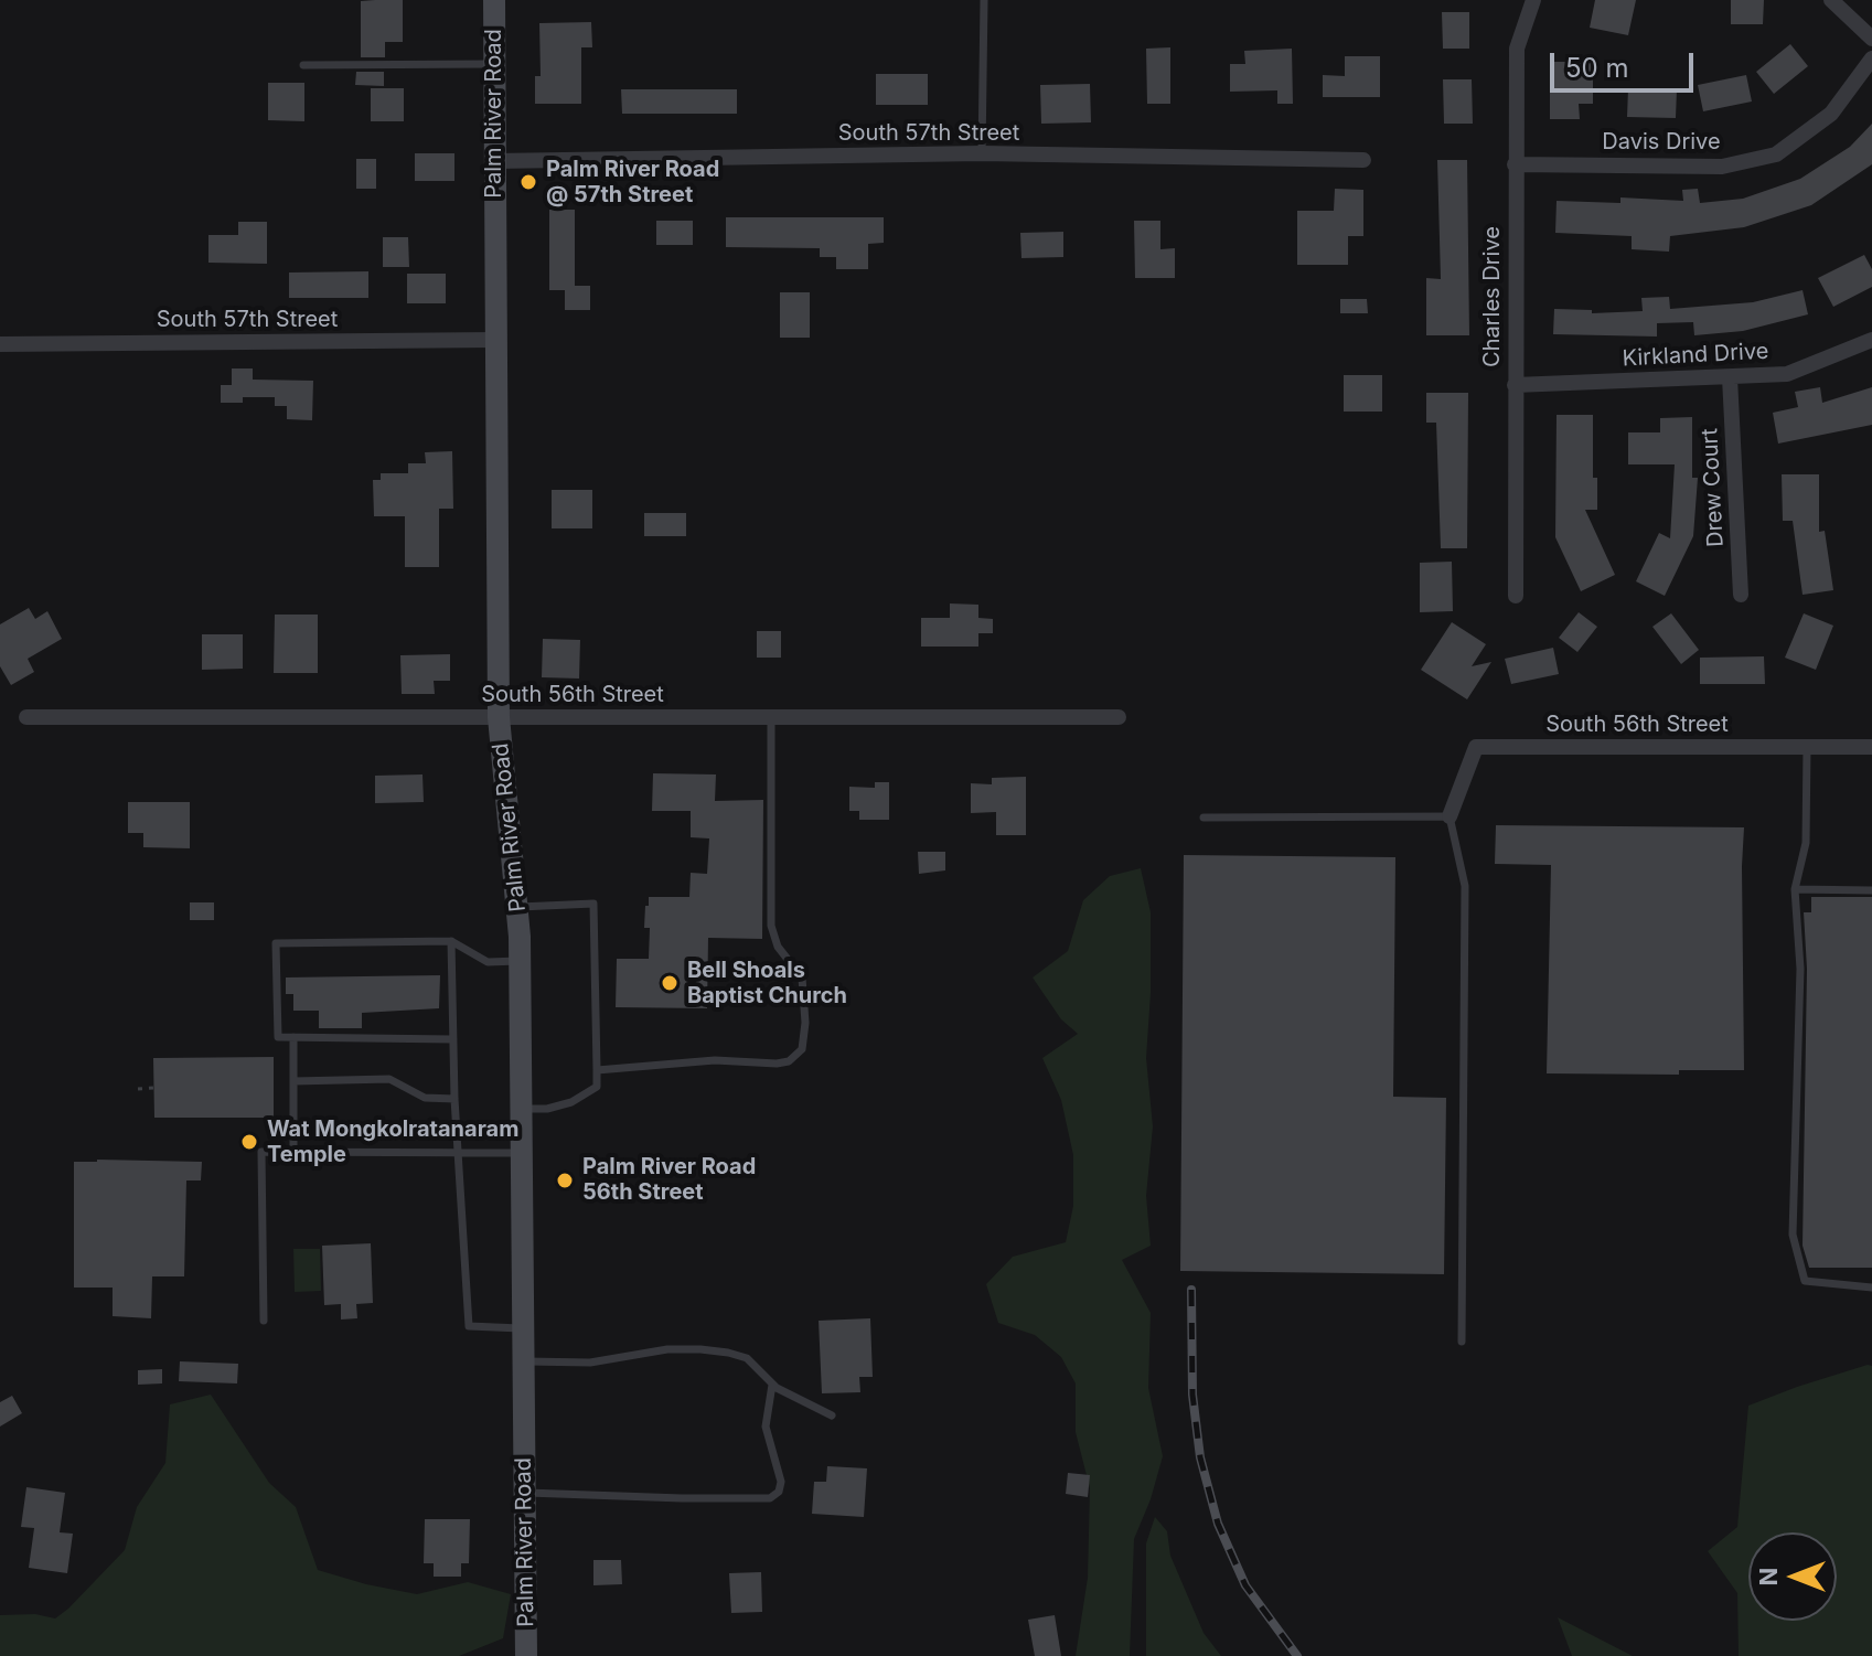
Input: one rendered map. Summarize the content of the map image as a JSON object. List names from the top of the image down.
{
  "streets": {
    "street": [
      "Palm River Road",
      "South 57th Street",
      "Davis Drive",
      "Charles Drive",
      "Kirkland Drive",
      "Drew Court",
      "South 56th Street"
    ]
  },
  "crossings": [
    ["Palm River Road", "South 57th Street"],
    ["Palm River Road", "South 56th Street"],
    ["Davis Drive", "Charles Drive"],
    ["Charles Drive", "Kirkland Drive"],
    ["Kirkland Drive", "Drew Court"]
  ],
  "places": [
    "Palm River Road @ 57th Street",
    "Bell Shoals Baptist Church",
    "Wat Mongkolratanaram Temple",
    "Palm River Road 56th Street"
  ],
  "scale_bar": "50 m",
  "north": "left"
}
